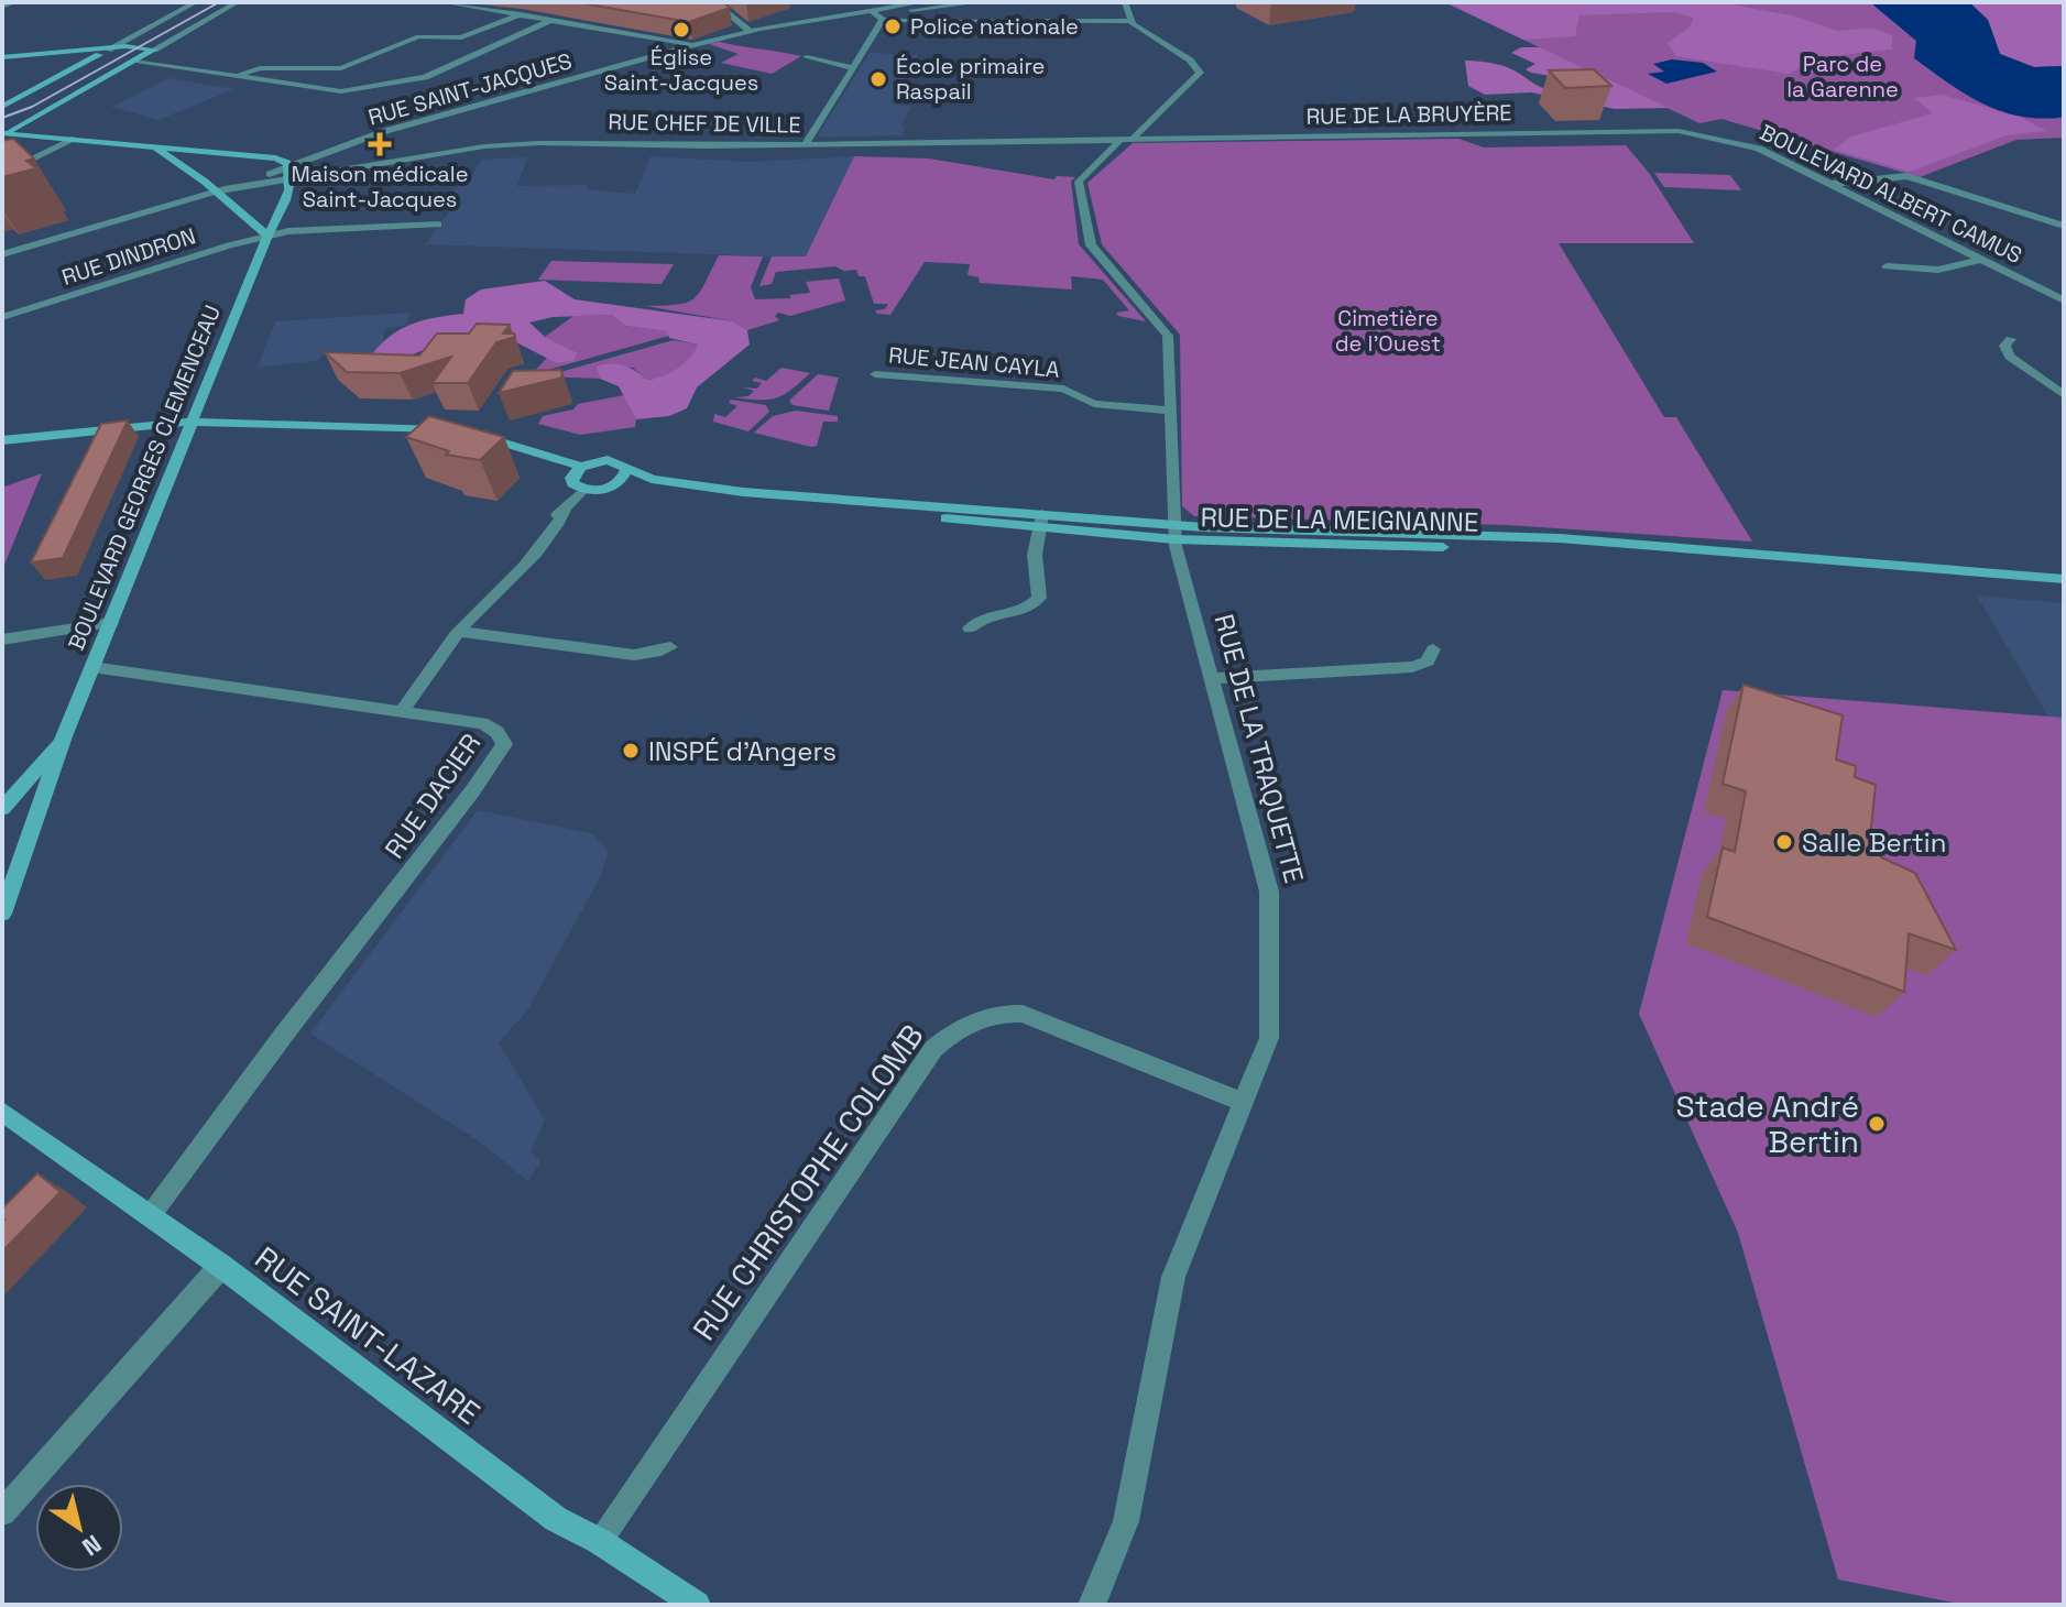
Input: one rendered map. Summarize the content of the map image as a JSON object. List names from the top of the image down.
{
  "streets": {
    "main road": ["BOULEVARD GEORGES CLEMENCEAU", "RUE DE LA MEIGNANNE", "RUE SAINT-LAZARE"],
    "street": [
      "RUE SAINT-JACQUES",
      "RUE DE LA BRUYÈRE",
      "RUE CHEF DE VILLE",
      "BOULEVARD ALBERT CAMUS",
      "RUE DINDRON",
      "RUE JEAN CAYLA",
      "RUE DE LA TRAQUETTE",
      "RUE DACIER",
      "RUE CHRISTOPHE COLOMB"
    ]
  },
  "crossings": [
    ["RUE SAINT-JACQUES", "RUE CHEF DE VILLE"],
    ["RUE DE LA BRUYÈRE", "RUE CHEF DE VILLE"],
    ["RUE DE LA BRUYÈRE", "BOULEVARD ALBERT CAMUS"],
    ["RUE DE LA BRUYÈRE", "RUE DE LA TRAQUETTE"],
    ["RUE CHEF DE VILLE", "BOULEVARD GEORGES CLEMENCEAU"],
    ["RUE CHEF DE VILLE", "RUE DE LA TRAQUETTE"],
    ["RUE DINDRON", "BOULEVARD GEORGES CLEMENCEAU"],
    ["RUE JEAN CAYLA", "RUE DE LA TRAQUETTE"],
    ["BOULEVARD GEORGES CLEMENCEAU", "RUE DACIER"],
    ["RUE DE LA MEIGNANNE", "RUE DE LA TRAQUETTE"],
    ["RUE DE LA TRAQUETTE", "RUE CHRISTOPHE COLOMB"],
    ["RUE DACIER", "RUE SAINT-LAZARE"],
    ["RUE CHRISTOPHE COLOMB", "RUE SAINT-LAZARE"]
  ],
  "parks": ["Parc de la Garenne", "Cimetière de l'Ouest"],
  "places": {
    "other": [
      "Police nationale",
      "Église Saint-Jacques",
      "École primaire Raspail",
      "INSPÉ d'Angers",
      "Salle Bertin",
      "Stade André Bertin"
    ],
    "health": ["Maison médicale Saint-Jacques"]
  },
  "north": "bottom right"
}
